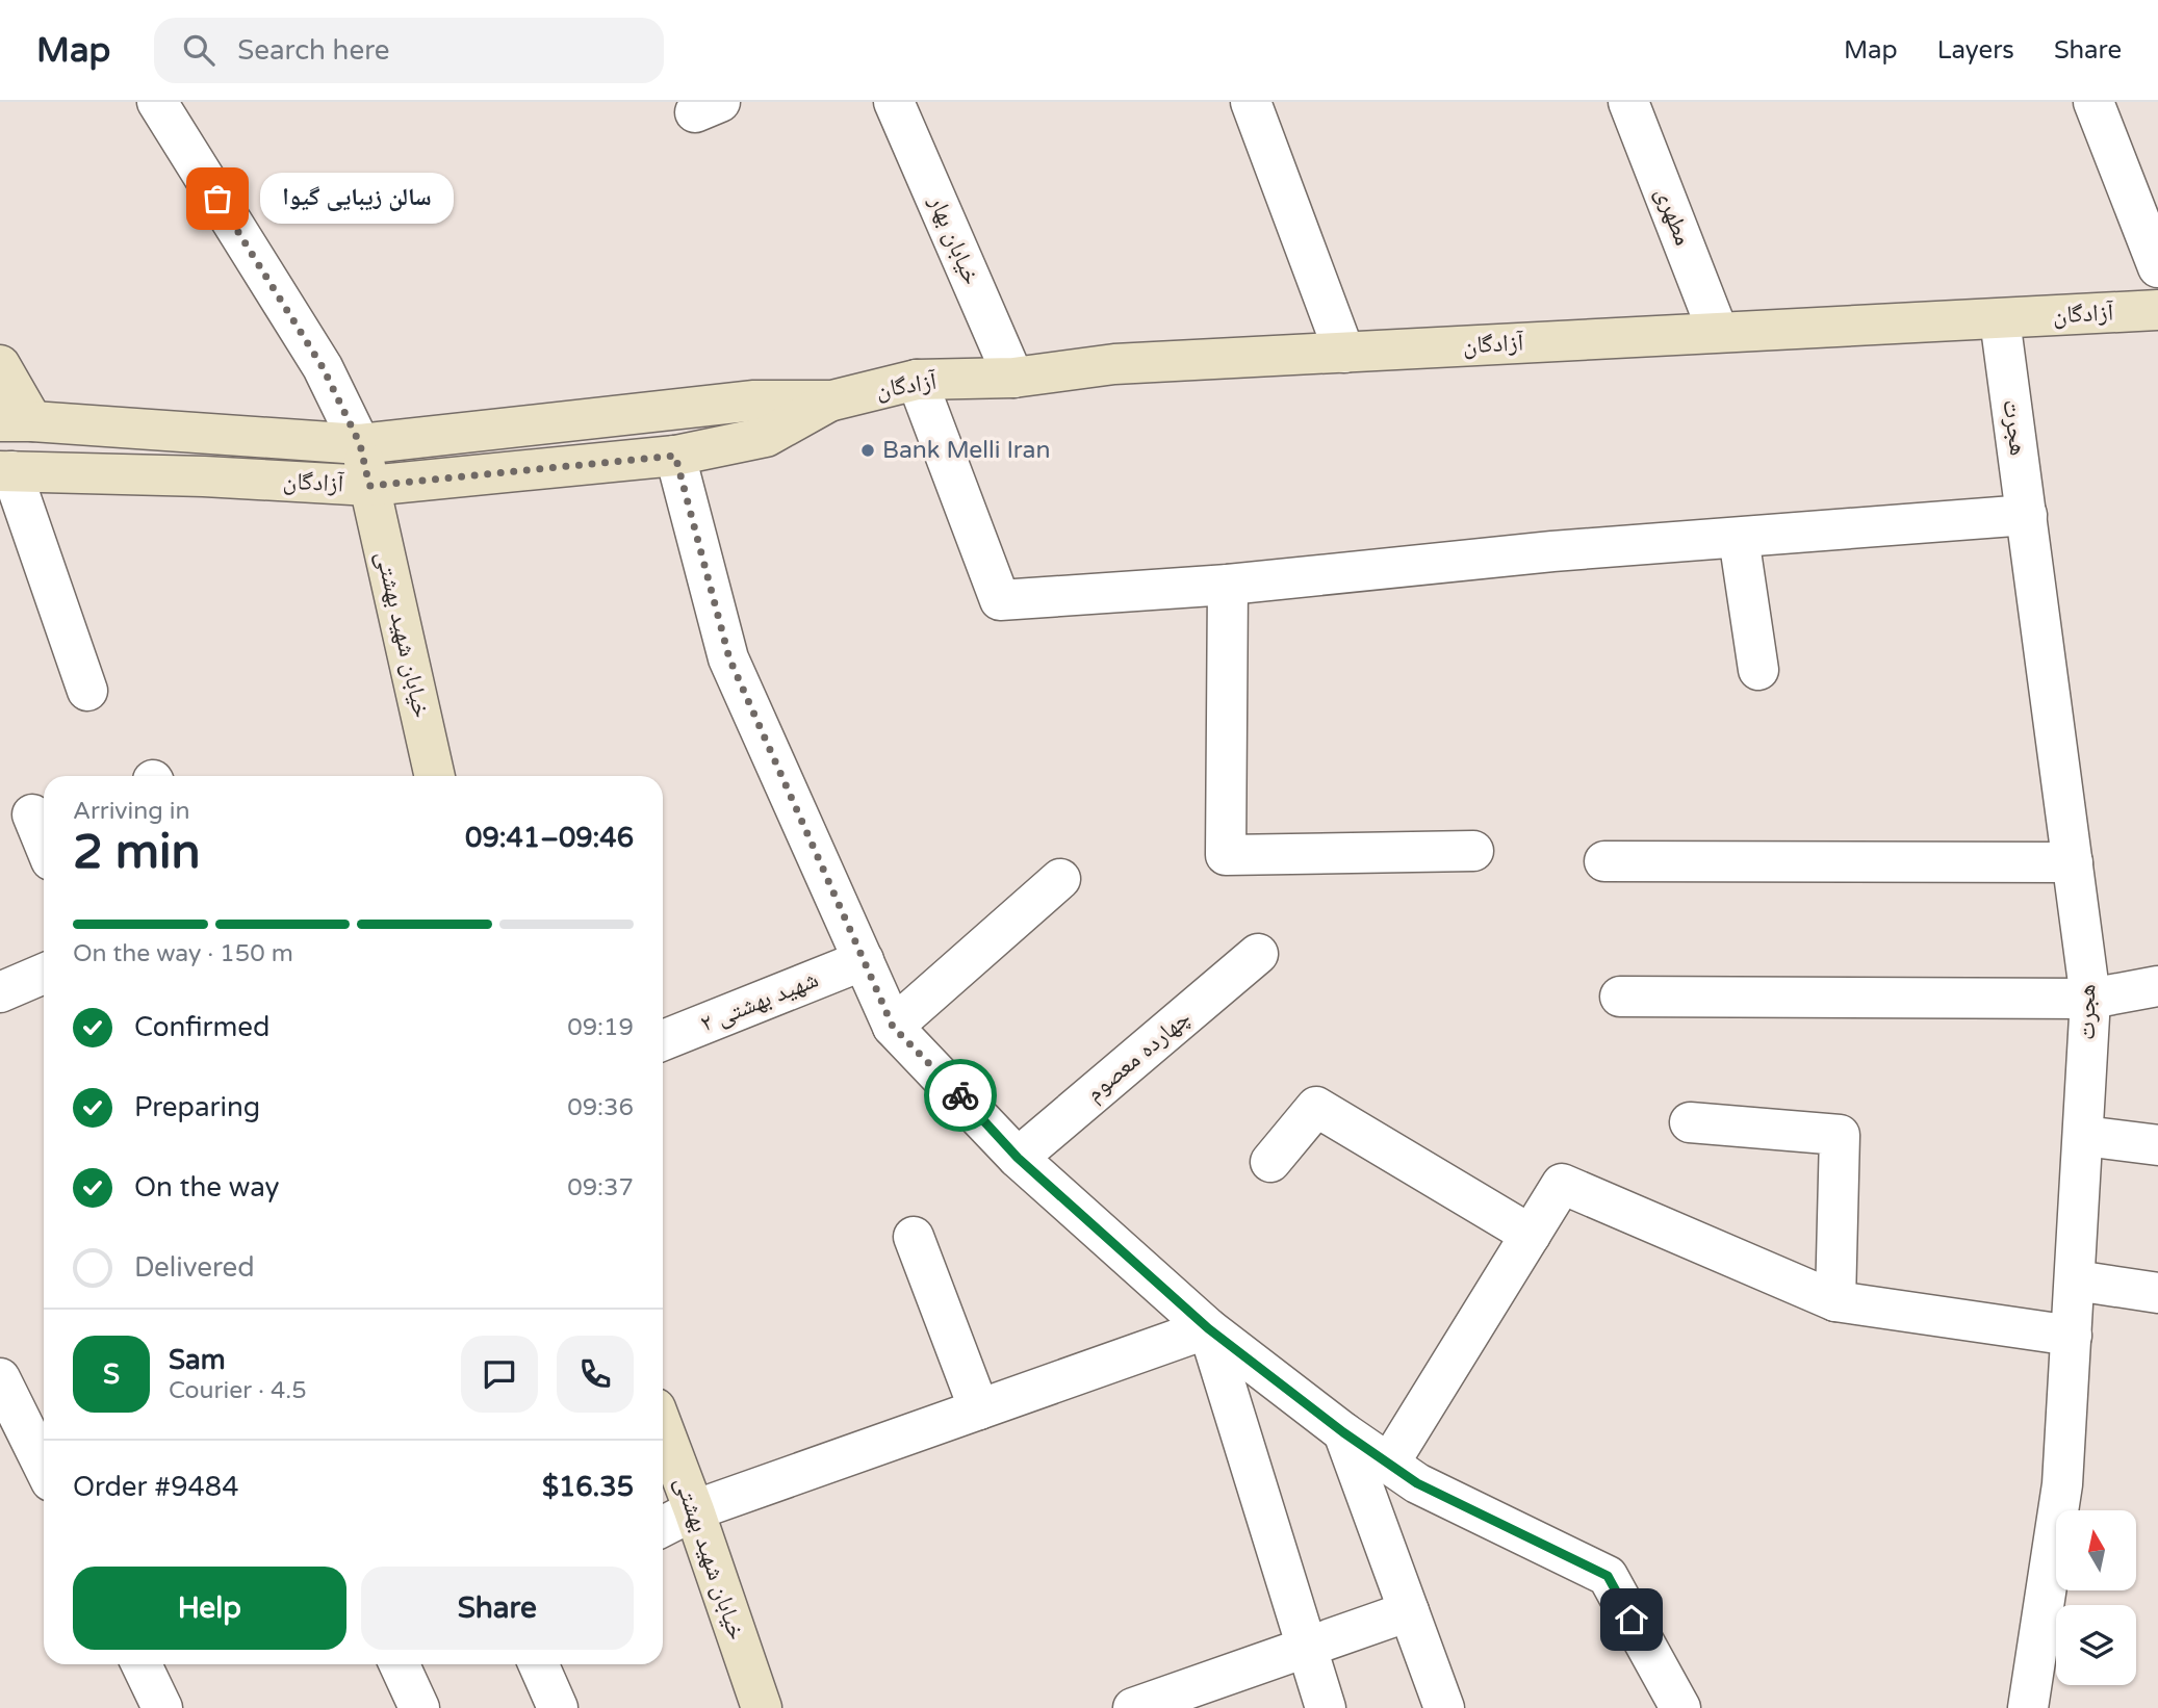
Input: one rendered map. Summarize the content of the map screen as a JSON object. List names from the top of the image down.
{
  "streets": {
    "street": [
      "مطهری",
      "خیابان بهار",
      "آزادگان",
      "هجرت",
      "خیابان شهید بهشتی",
      "شهید بهشتی ۲",
      "چهارده معصوم"
    ]
  },
  "crossings": [
    ["مطهری", "آزادگان"],
    ["خیابان بهار", "آزادگان"],
    ["آزادگان", "هجرت"],
    ["آزادگان", "خیابان شهید بهشتی"]
  ],
  "places": ["سالن زیبایی گیوا", "Bank Melli Iran"],
  "north": "top",
  "page": {
    "header": "Map",
    "search": "Search here",
    "nav": ["Map", "Layers", "Share"],
    "bubble": "سالن زیبایی گیوا",
    "heading": ["2 min", "Arriving in", "09:41–09:46"],
    "panel": [
      "Sam",
      "Courier · 4.5",
      "Order #9484",
      "$16.35"
    ],
    "bar": "On the way · 150 m",
    "list": [
      ["Confirmed", "09:19"],
      ["Preparing", "09:36"],
      ["On the way", "09:37"],
      "Delivered"
    ],
    "round": "S",
    "buttons": ["Help", "Share"]
  }
}
